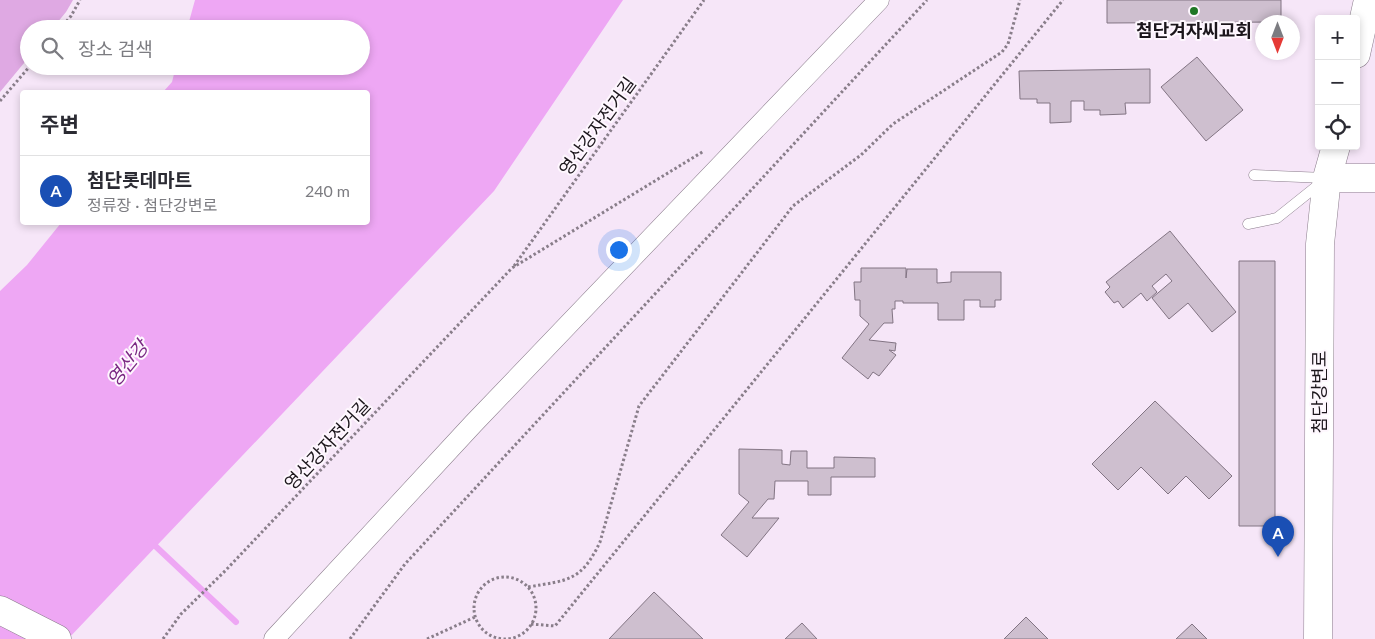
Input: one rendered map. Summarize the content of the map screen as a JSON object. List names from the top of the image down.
{
  "streets": {
    "street": ["첨단강변로"],
    "path": ["영산강자전거길"]
  },
  "water": ["영산강"],
  "places": ["첨단겨자씨교회"],
  "north": "bottom",
  "page": {
    "map_buttons": ["+", "−"],
    "search": "장소 검색",
    "heading": "주변",
    "list": [
      {
        "mark": "A",
        "name": "첨단롯데마트",
        "note": "정류장 · 첨단강변로",
        "value": "240 m"
      }
    ],
    "pins": "A"
  }
}
